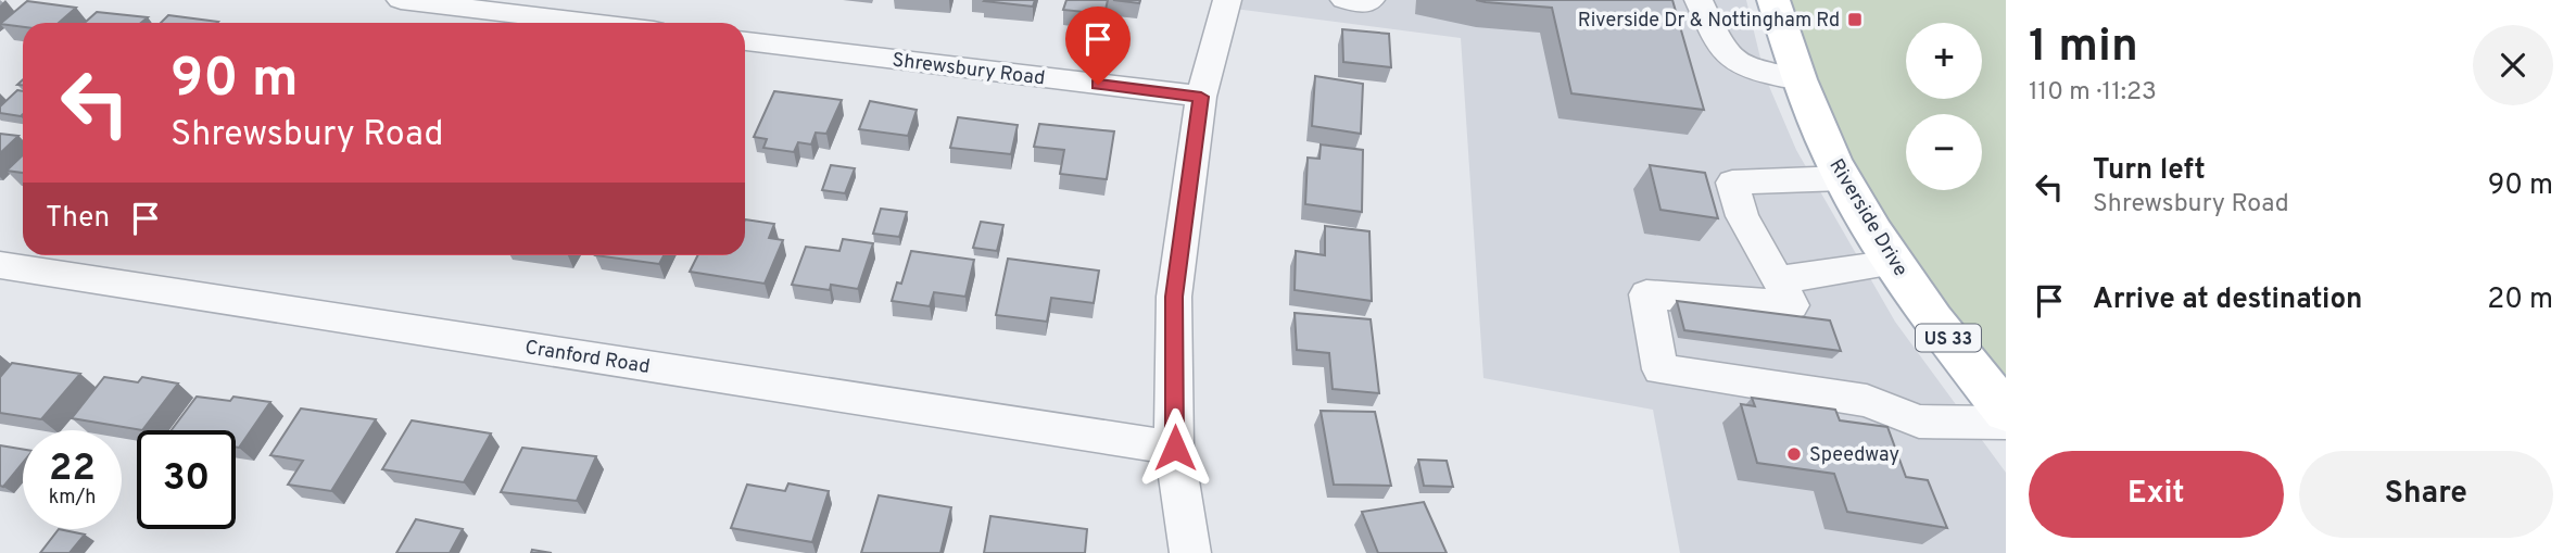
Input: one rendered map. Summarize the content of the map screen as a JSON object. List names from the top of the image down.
{
  "streets": {
    "main road": ["Riverside Drive", "US 33"],
    "street": ["Shrewsbury Road", "Cranford Road"]
  },
  "places": {
    "transit": ["Riverside Dr & Nottingham Rd"],
    "other": ["Speedway"]
  },
  "page": {
    "heading": ["1 min", "110 m · 11:23"],
    "map_buttons": ["+", "−"],
    "turn": ["90 m", "Shrewsbury Road"],
    "list": [
      {
        "name": "Turn left",
        "note": "Shrewsbury Road",
        "value": "90 m"
      },
      {
        "name": "Arrive at destination",
        "value": "20 m"
      }
    ],
    "then": "Then",
    "speed": "22 km/h",
    "limit": "30",
    "buttons": ["Exit", "Share"]
  }
}
